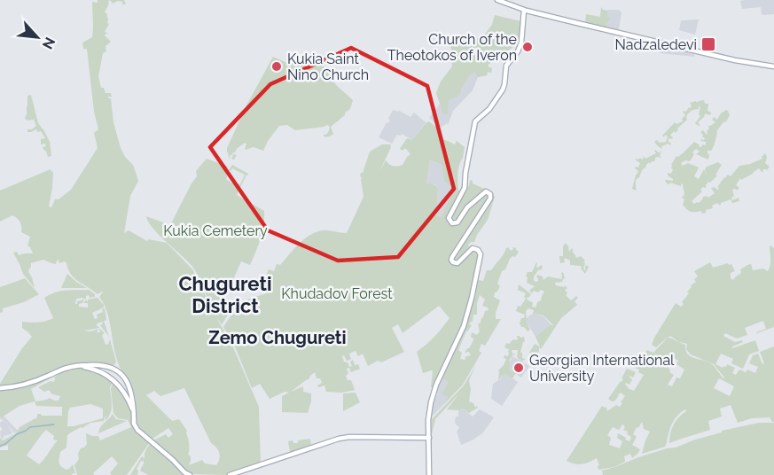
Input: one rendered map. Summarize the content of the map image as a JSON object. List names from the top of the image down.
{
  "districts": ["Chugureti District", "Zemo Chugureti"],
  "parks": ["Kukia Cemetery", "Khudadov Forest"],
  "places": {
    "transit": ["Nadzaledevi"],
    "other": ["Church of the Theotokos of Iveron", "Kukia Saint Nino Church", "Georgian International University"]
  },
  "north": "bottom right"
}
